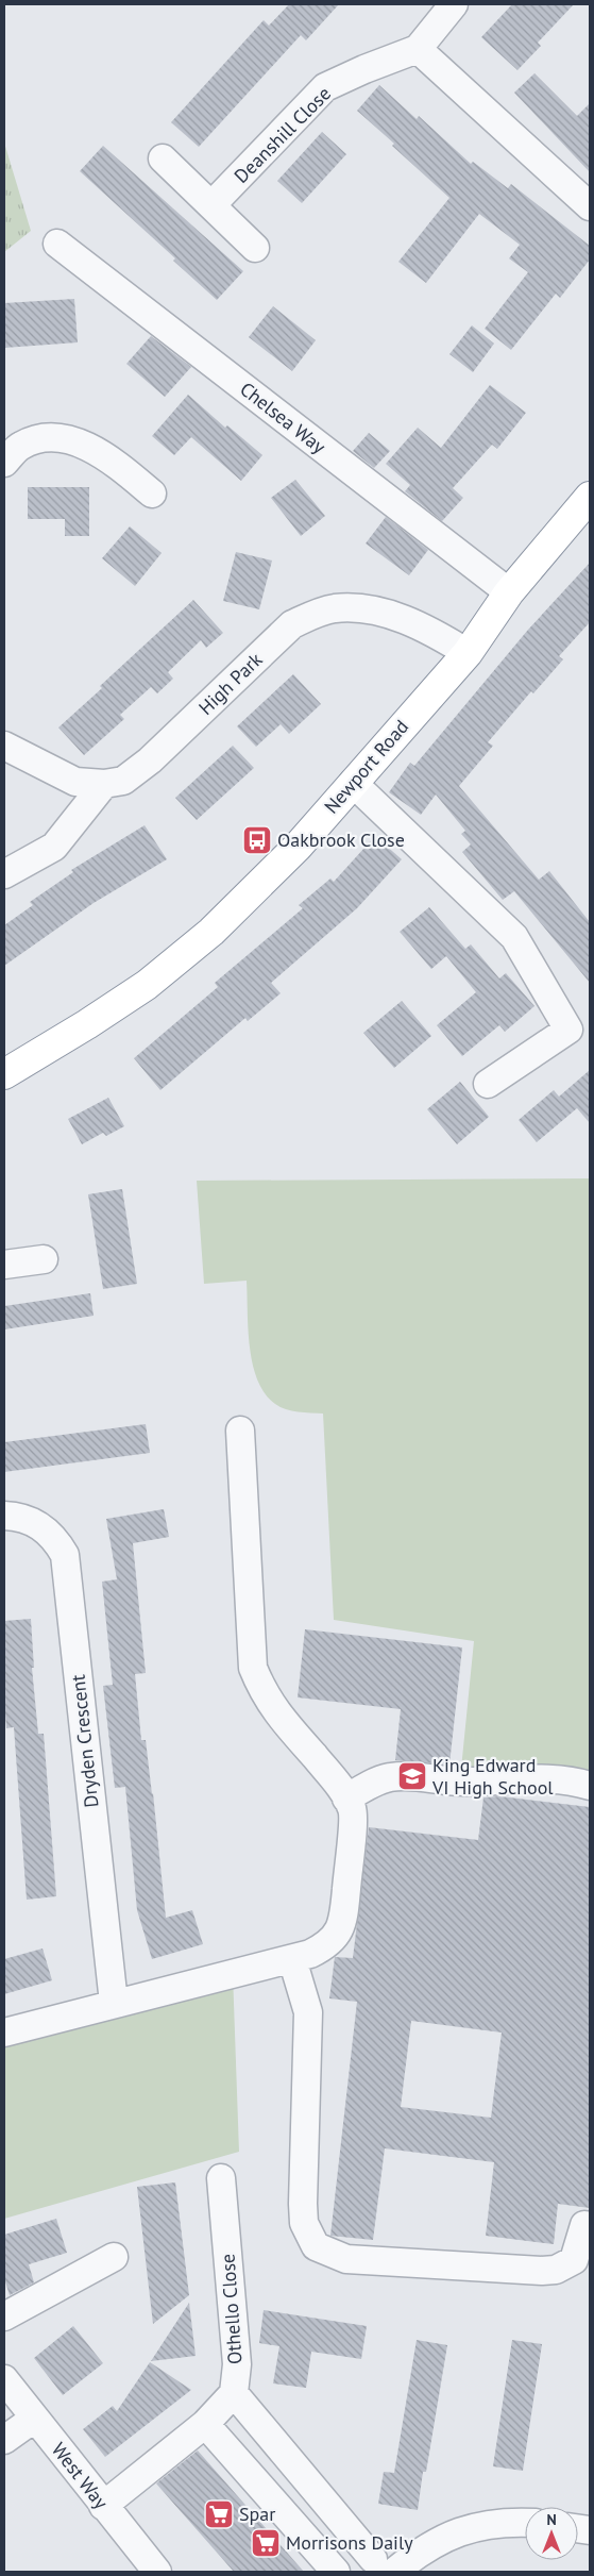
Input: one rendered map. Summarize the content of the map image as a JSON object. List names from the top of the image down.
{
  "streets": {
    "highway": ["Newport Road"],
    "street": [
      "Deanshill Close",
      "Chelsea Way",
      "High Park",
      "Dryden Crescent",
      "Othello Close",
      "West Way"
    ]
  },
  "crossings": [
    ["Chelsea Way", "Newport Road"],
    ["High Park", "Newport Road"]
  ],
  "places": {
    "bus stop": ["Oakbrook Close"],
    "school or university": ["King Edward VI High School"],
    "supermarket": ["Spar", "Morrisons Daily"]
  },
  "north": "top"
}
